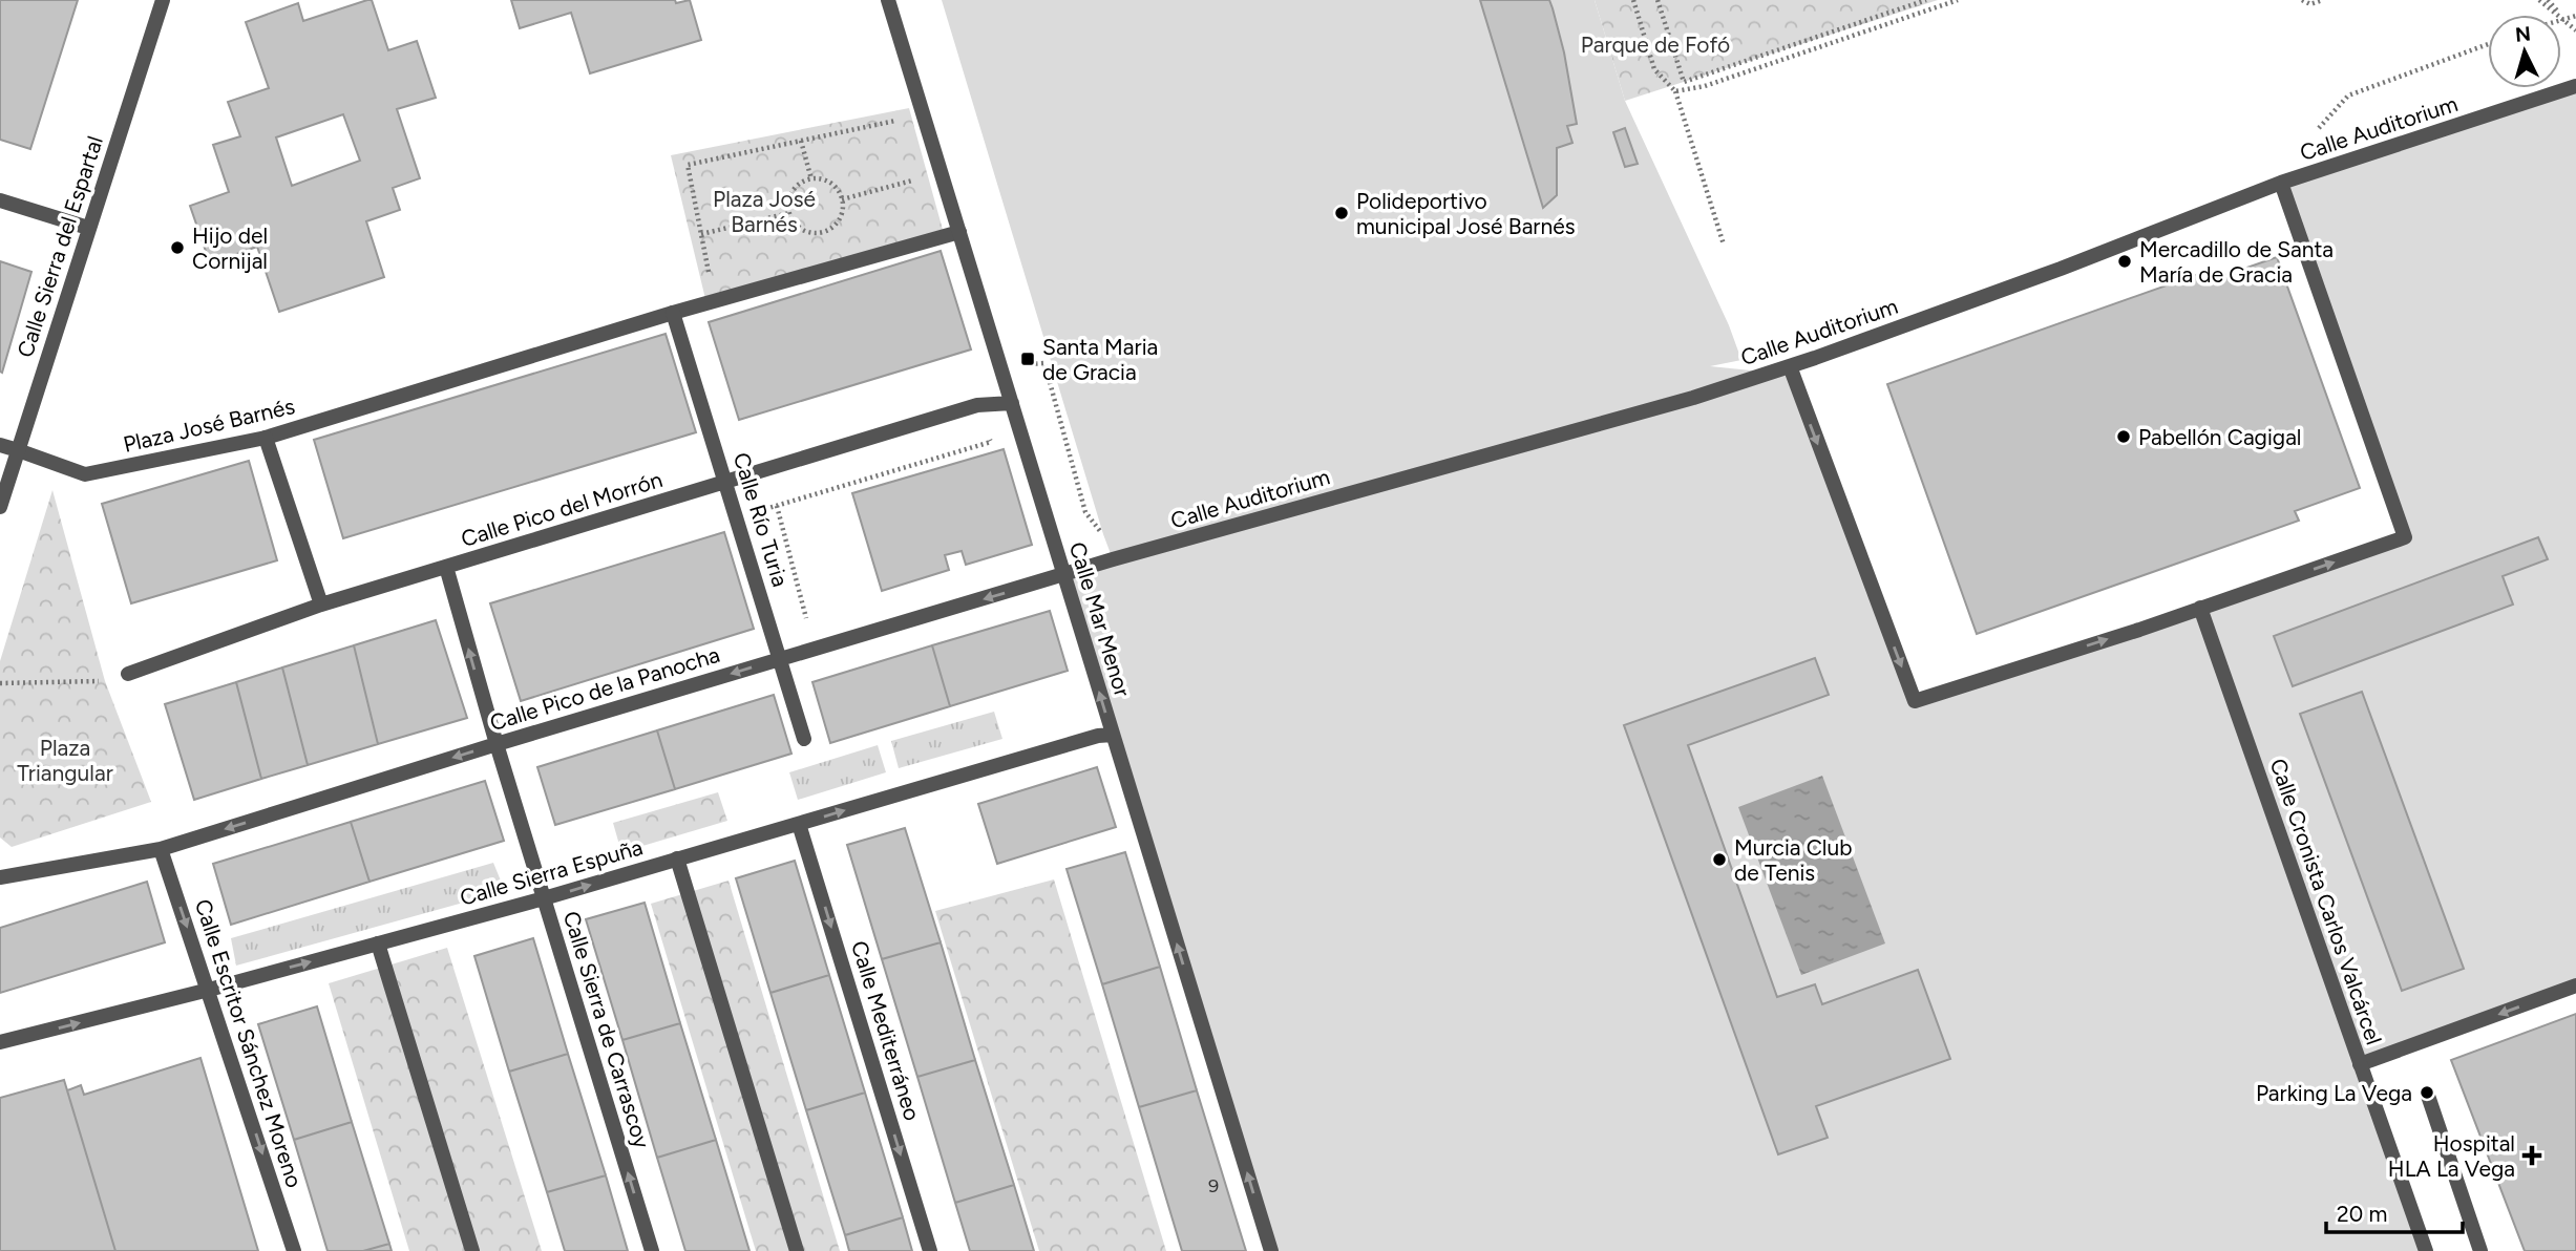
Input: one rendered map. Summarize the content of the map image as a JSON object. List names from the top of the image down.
{
  "streets": {
    "street": [
      "Calle Auditorium",
      "Calle Sierra del Espartal",
      "Plaza José Barnés",
      "Calle Pico del Morrón",
      "Calle Río Turia",
      "Calle Mar Menor",
      "Calle Pico de la Panocha",
      "Calle Sierra Espuña",
      "Calle Cronista Carlos Valcárcel",
      "Calle Sierra de Carrascoy",
      "Calle Mediterráneo",
      "Calle Escritor Sánchez Moreno"
    ]
  },
  "crossings": [
    ["Calle Auditorium", "Calle Mar Menor"],
    ["Calle Auditorium", "Calle Pico de la Panocha"],
    ["Calle Sierra del Espartal", "Plaza José Barnés"],
    ["Plaza José Barnés", "Calle Río Turia"],
    ["Plaza José Barnés", "Calle Mar Menor"],
    ["Calle Pico del Morrón", "Calle Río Turia"],
    ["Calle Pico del Morrón", "Calle Mar Menor"],
    ["Calle Pico del Morrón", "Calle Sierra de Carrascoy"],
    ["Calle Río Turia", "Calle Pico de la Panocha"],
    ["Calle Mar Menor", "Calle Pico de la Panocha"],
    ["Calle Mar Menor", "Calle Sierra Espuña"],
    ["Calle Pico de la Panocha", "Calle Sierra de Carrascoy"],
    ["Calle Pico de la Panocha", "Calle Escritor Sánchez Moreno"],
    ["Calle Sierra Espuña", "Calle Sierra de Carrascoy"],
    ["Calle Sierra Espuña", "Calle Mediterráneo"],
    ["Calle Sierra Espuña", "Calle Escritor Sánchez Moreno"]
  ],
  "one_way": [
    "Calle Mar Menor",
    "Calle Pico de la Panocha",
    "Calle Sierra Espuña",
    "Calle Sierra de Carrascoy",
    "Calle Escritor Sánchez Moreno"
  ],
  "parks": ["Parque de Fofó", "Plaza José Barnés", "Plaza Triangular"],
  "places": {
    "other": [
      "Polideportivo municipal José Barnés",
      "Hijo del Cornijal",
      "Mercadillo de Santa María de Gracia",
      "Pabellón Cagigal",
      "Murcia Club de Tenis",
      "Parking La Vega"
    ],
    "transit": ["Santa Maria de Gracia"],
    "health": ["Hospital HLA La Vega"]
  },
  "house_numbers": ["9"],
  "scale_bar": "20 m",
  "north": "top"
}
